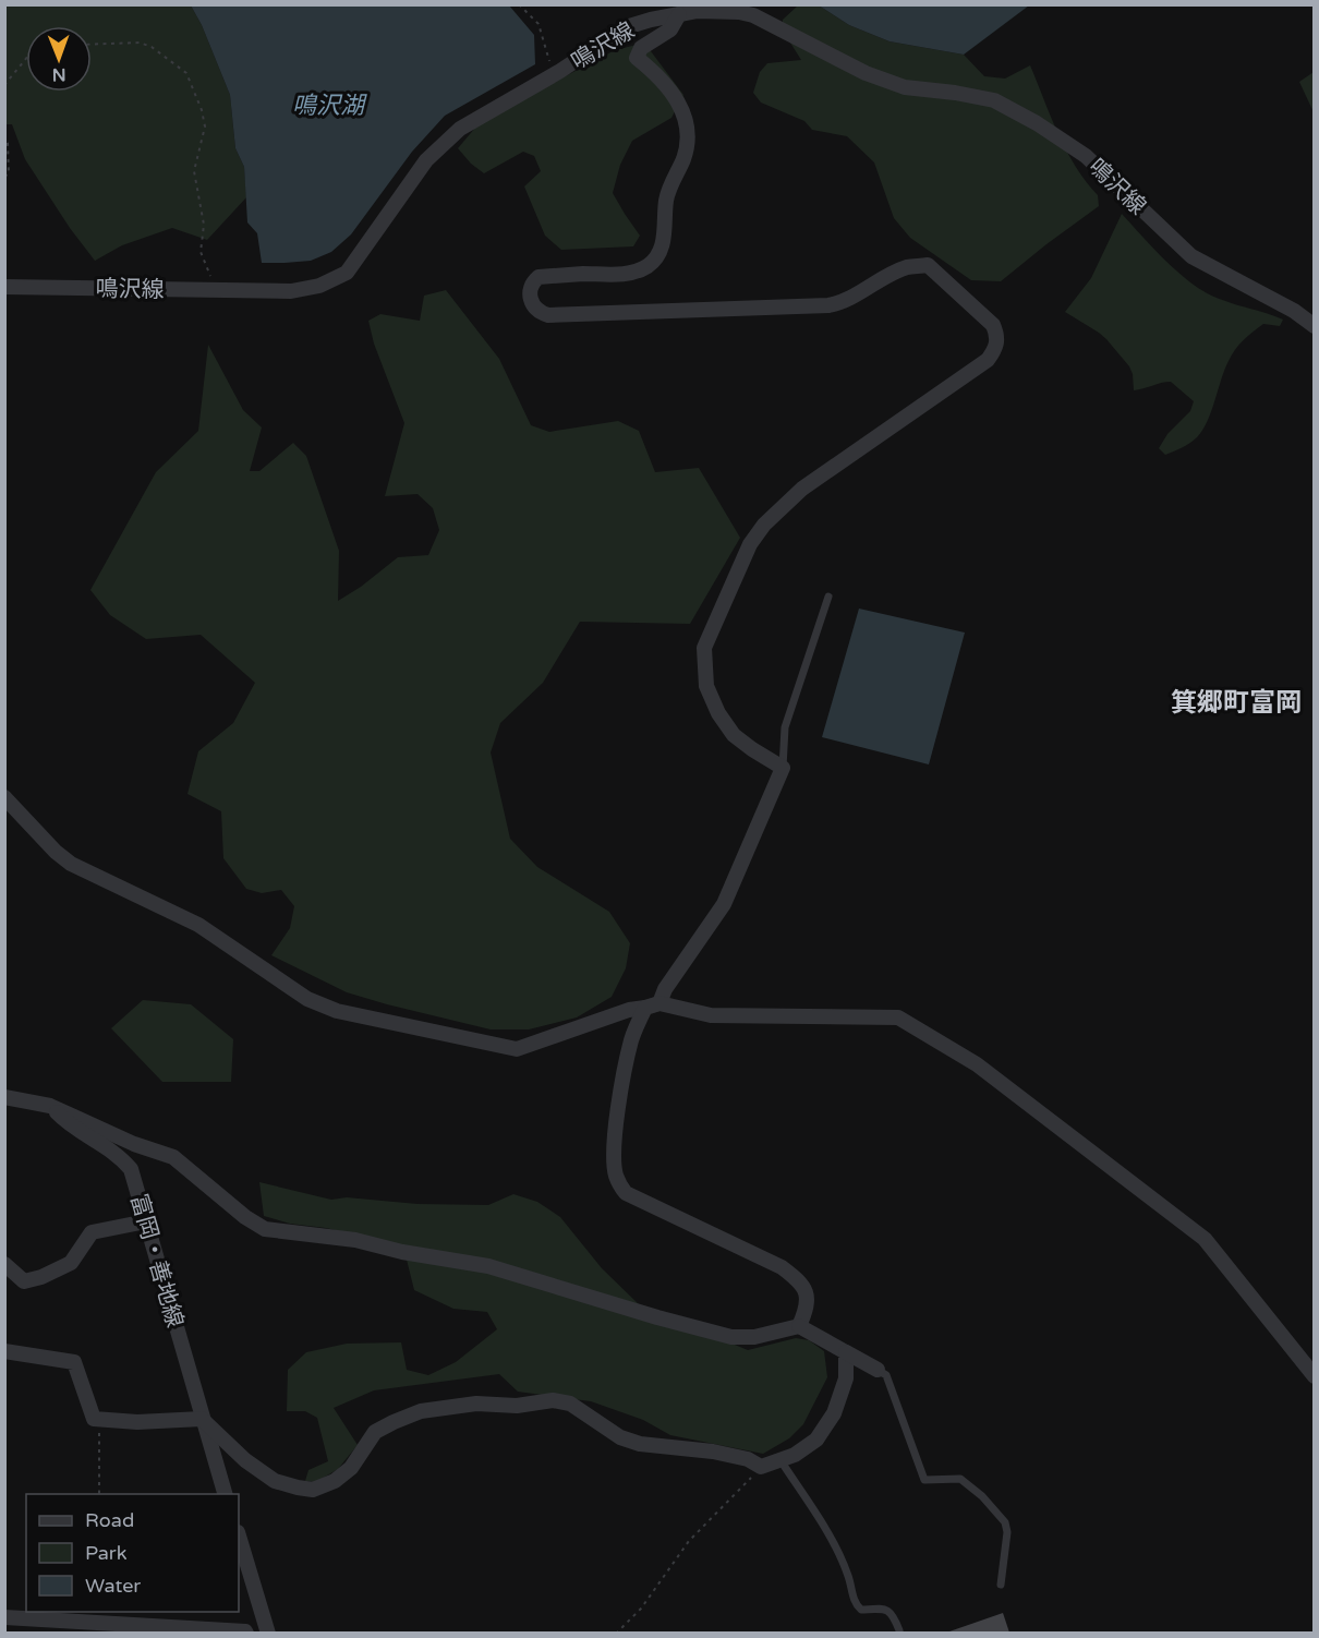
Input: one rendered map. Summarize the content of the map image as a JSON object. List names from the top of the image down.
{
  "streets": {
    "street": ["鳴沢線", "富岡・善地線"]
  },
  "districts": ["箕郷町富岡"],
  "water": ["鳴沢湖"],
  "legend": ["Road", "Park", "Water"],
  "north": "bottom"
}
